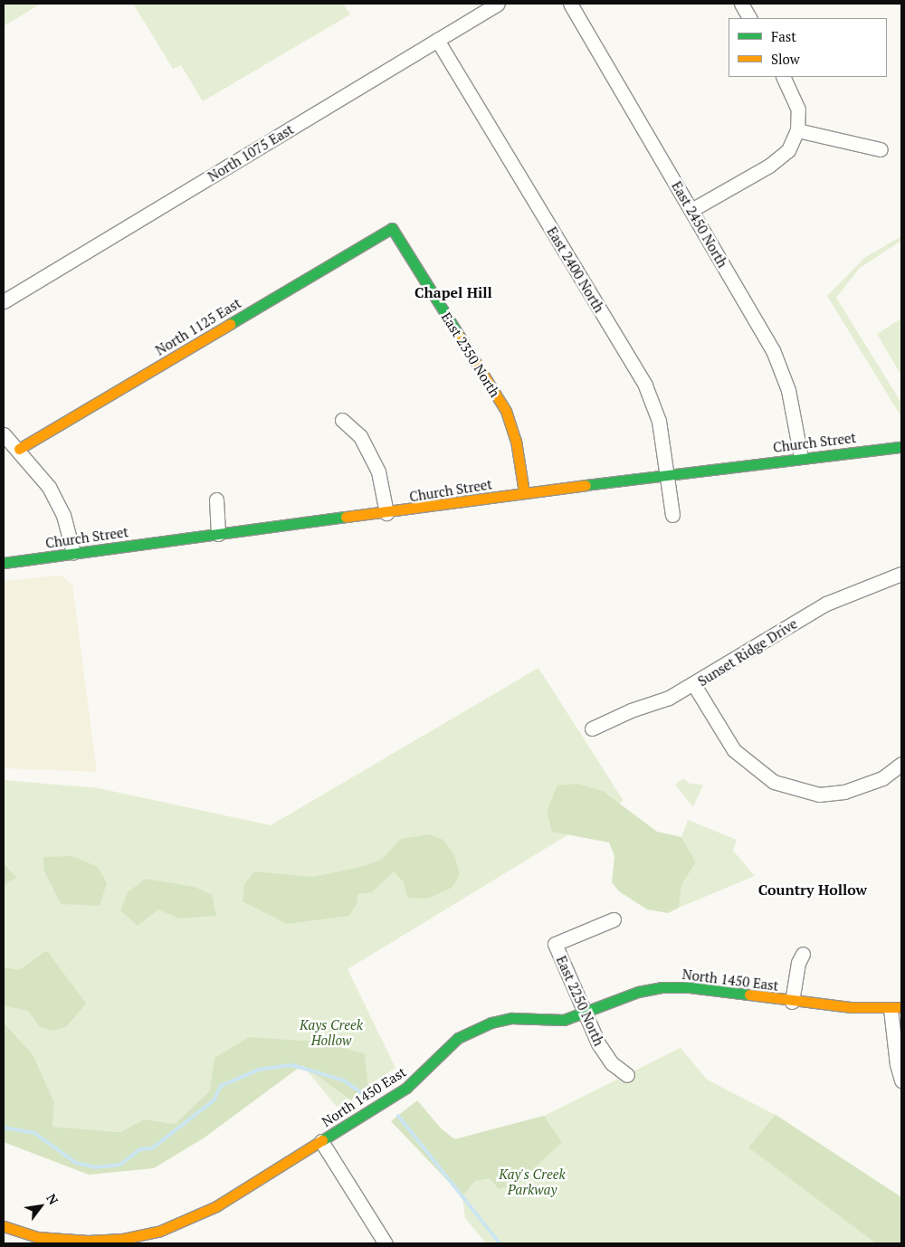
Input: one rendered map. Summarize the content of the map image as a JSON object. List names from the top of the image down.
{
  "streets": {
    "street": [
      "North 1075 East",
      "East 2450 North",
      "East 2400 North",
      "North 1125 East",
      "East 2350 North",
      "Church Street",
      "Sunset Ridge Drive",
      "North 1450 East",
      "East 2250 North"
    ]
  },
  "crossings": [
    ["North 1075 East", "East 2400 North"],
    ["East 2450 North", "Church Street"],
    ["East 2400 North", "Church Street"],
    ["North 1125 East", "East 2350 North"],
    ["East 2350 North", "Church Street"],
    ["North 1450 East", "East 2250 North"]
  ],
  "districts": ["Chapel Hill", "Country Hollow"],
  "parks": ["Kays Creek Hollow", "Kay's Creek Parkway"],
  "legend": ["Fast", "Slow"],
  "north": "top right"
}
